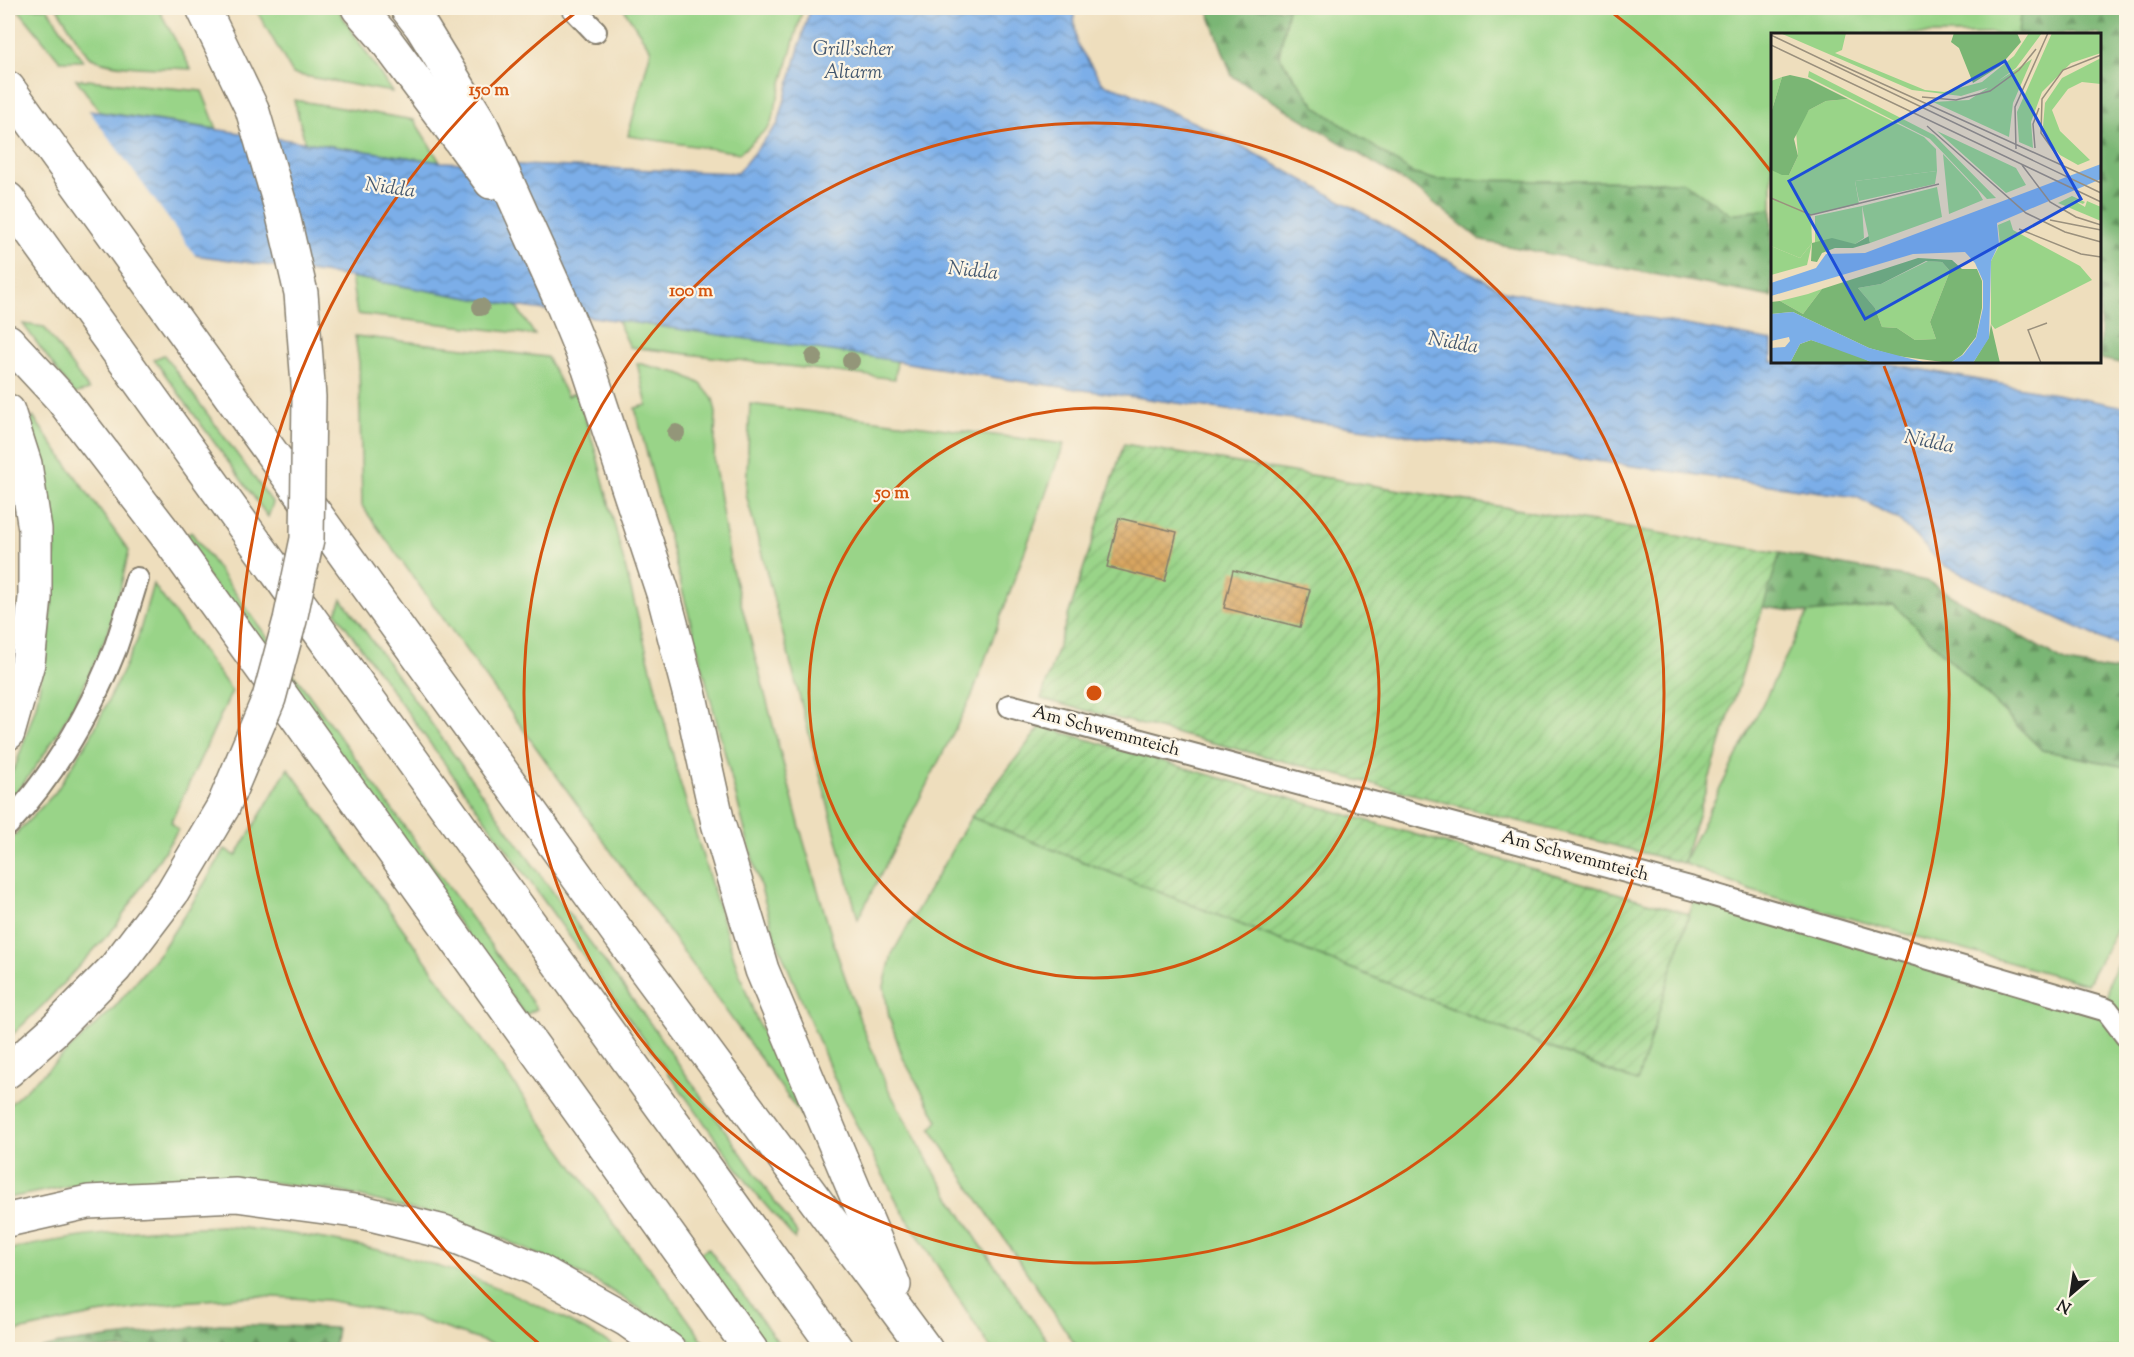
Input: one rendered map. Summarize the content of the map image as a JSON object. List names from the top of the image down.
{
  "streets": {
    "lane": ["Am Schwemmteich"]
  },
  "water": ["Grill’scher Altarm", "Nidda"],
  "north": "bottom left",
  "rings": ["150 m", "100 m", "50 m"]
}
